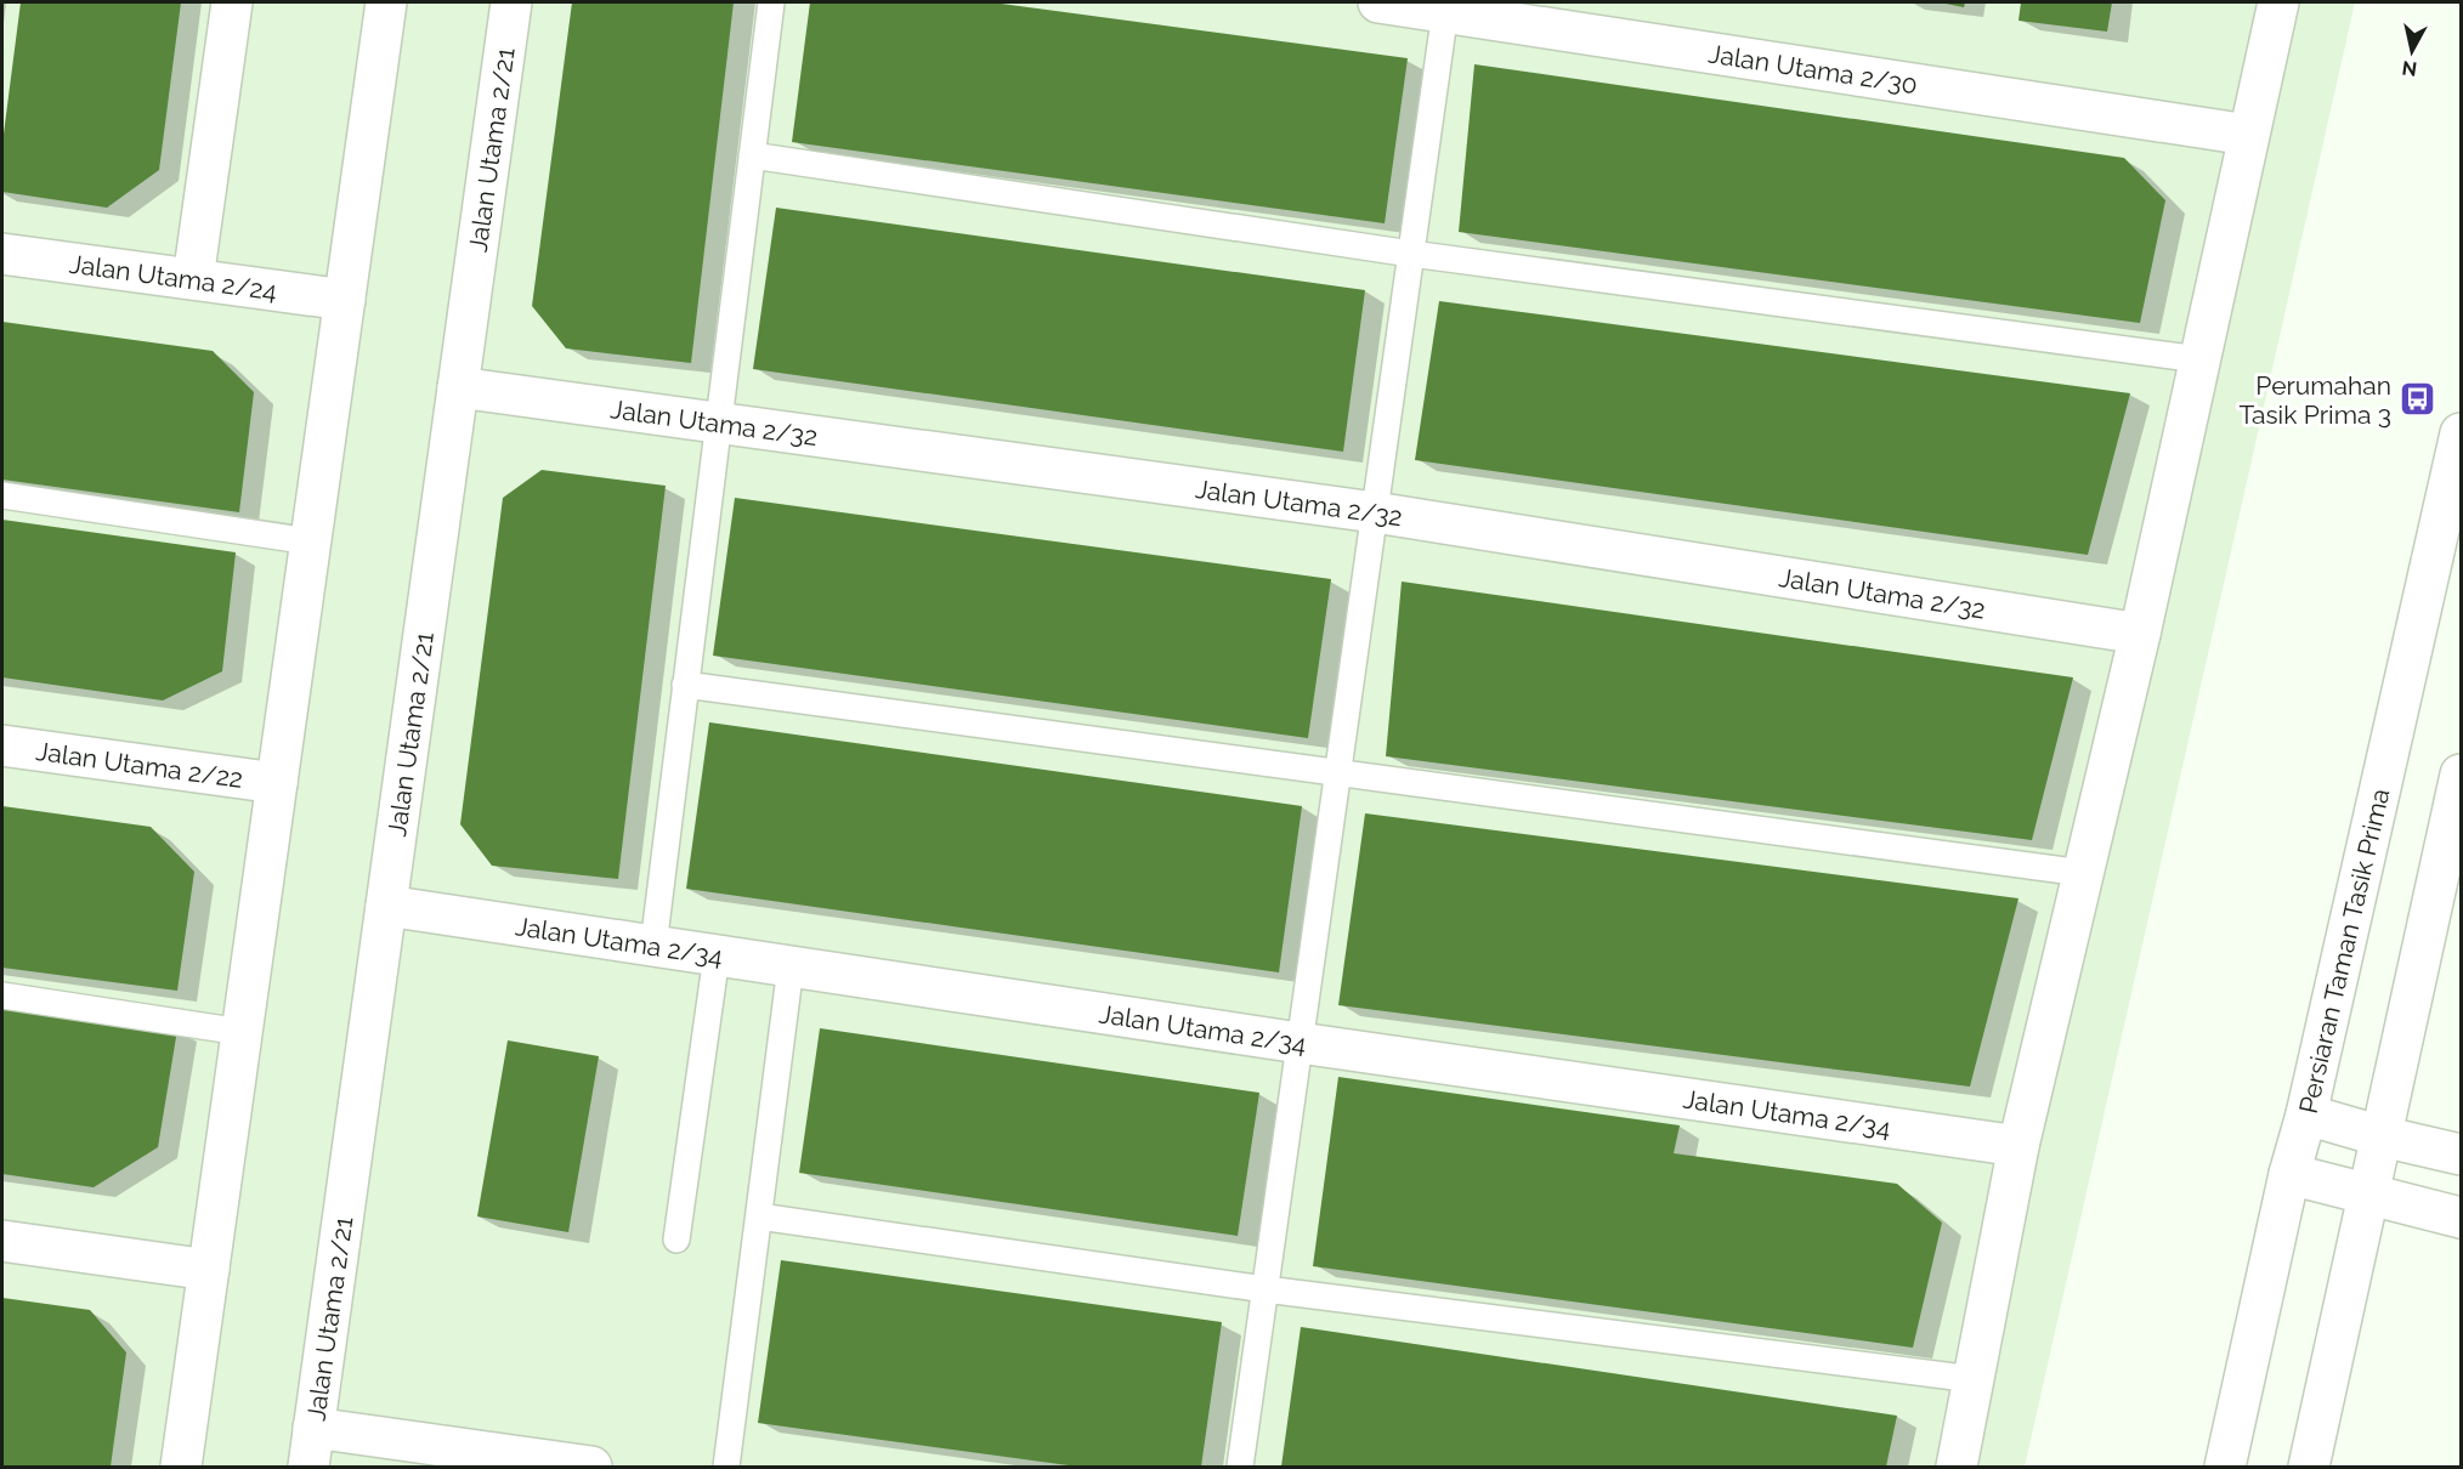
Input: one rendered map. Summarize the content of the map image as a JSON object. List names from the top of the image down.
{
  "streets": {
    "street": [
      "Jalan Utama 2/30",
      "Jalan Utama 2/21",
      "Jalan Utama 2/24",
      "Jalan Utama 2/32",
      "Jalan Utama 2/22",
      "Jalan Utama 2/34",
      "Persiaran Taman Tasik Prima"
    ]
  },
  "crossings": [
    ["Jalan Utama 2/21", "Jalan Utama 2/32"],
    ["Jalan Utama 2/21", "Jalan Utama 2/34"]
  ],
  "places": {
    "bus stop": ["Perumahan Tasik Prima 3"]
  },
  "north": "bottom"
}
